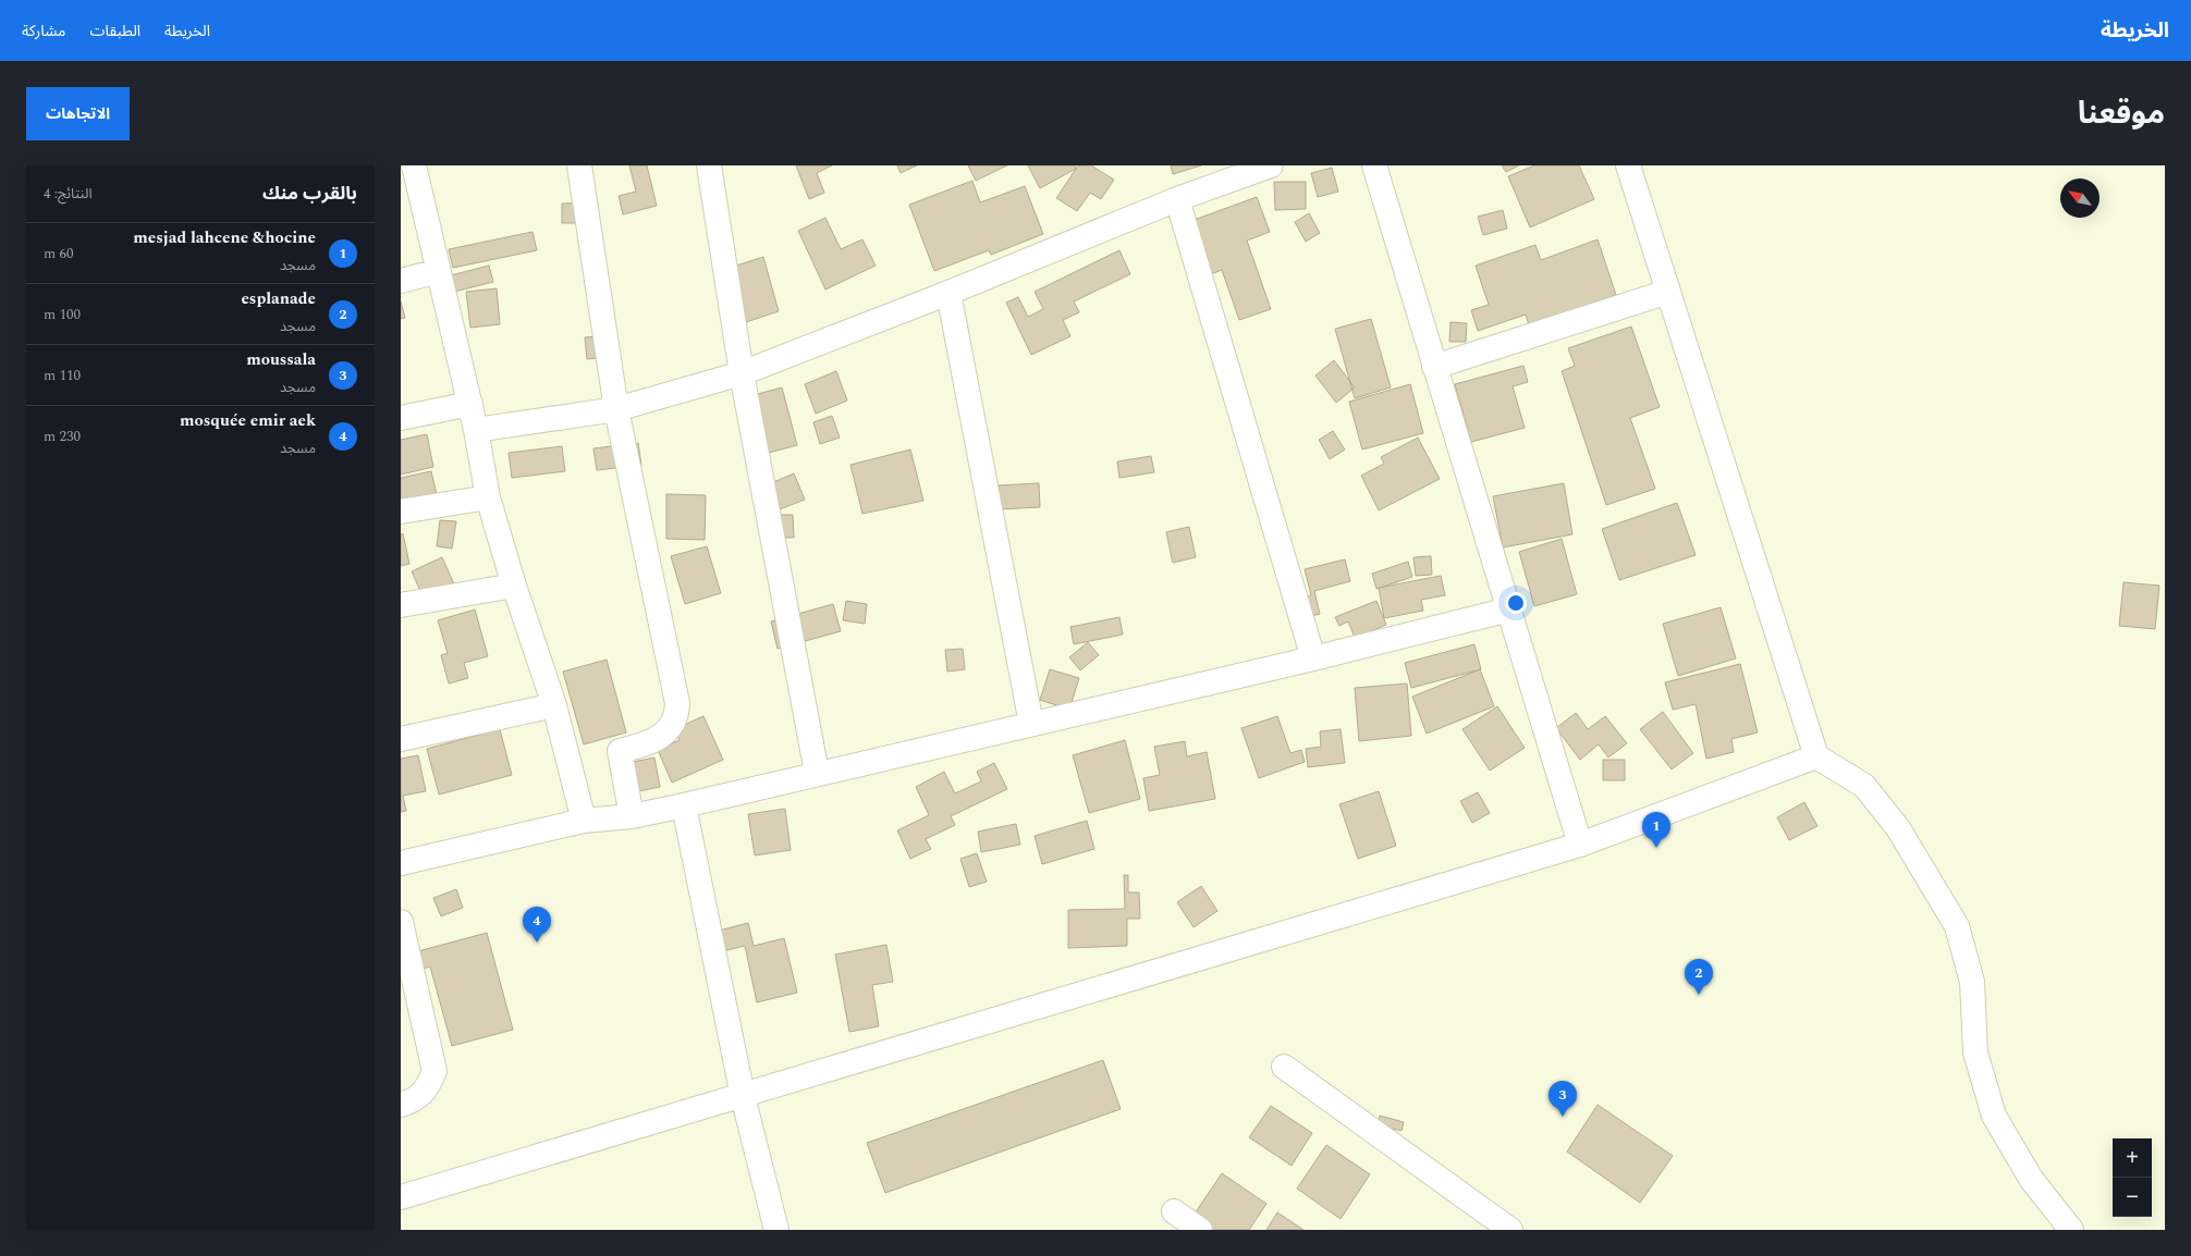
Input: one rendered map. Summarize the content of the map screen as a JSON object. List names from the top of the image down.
{
  "north": "top left",
  "page": {
    "header": "الخريطة",
    "nav": ["الخريطة", "الطبقات", "مشاركة"],
    "title": "موقعنا",
    "buttons": "الاتجاهات",
    "heading": ["بالقرب منك", "النتائج: 4"],
    "list": [
      {
        "mark": "1",
        "name": "mesjad lahcene &hocine",
        "note": "مسجد",
        "value": "60 m"
      },
      {
        "mark": "2",
        "name": "esplanade",
        "note": "مسجد",
        "value": "100 m"
      },
      {
        "mark": "3",
        "name": "moussala",
        "note": "مسجد",
        "value": "110 m"
      },
      {
        "mark": "4",
        "name": "mosquée emir aek",
        "note": "مسجد",
        "value": "230 m"
      }
    ],
    "pins": [
      "1",
      "4",
      "2",
      "3"
    ],
    "map_buttons": ["+", "−"]
  }
}
